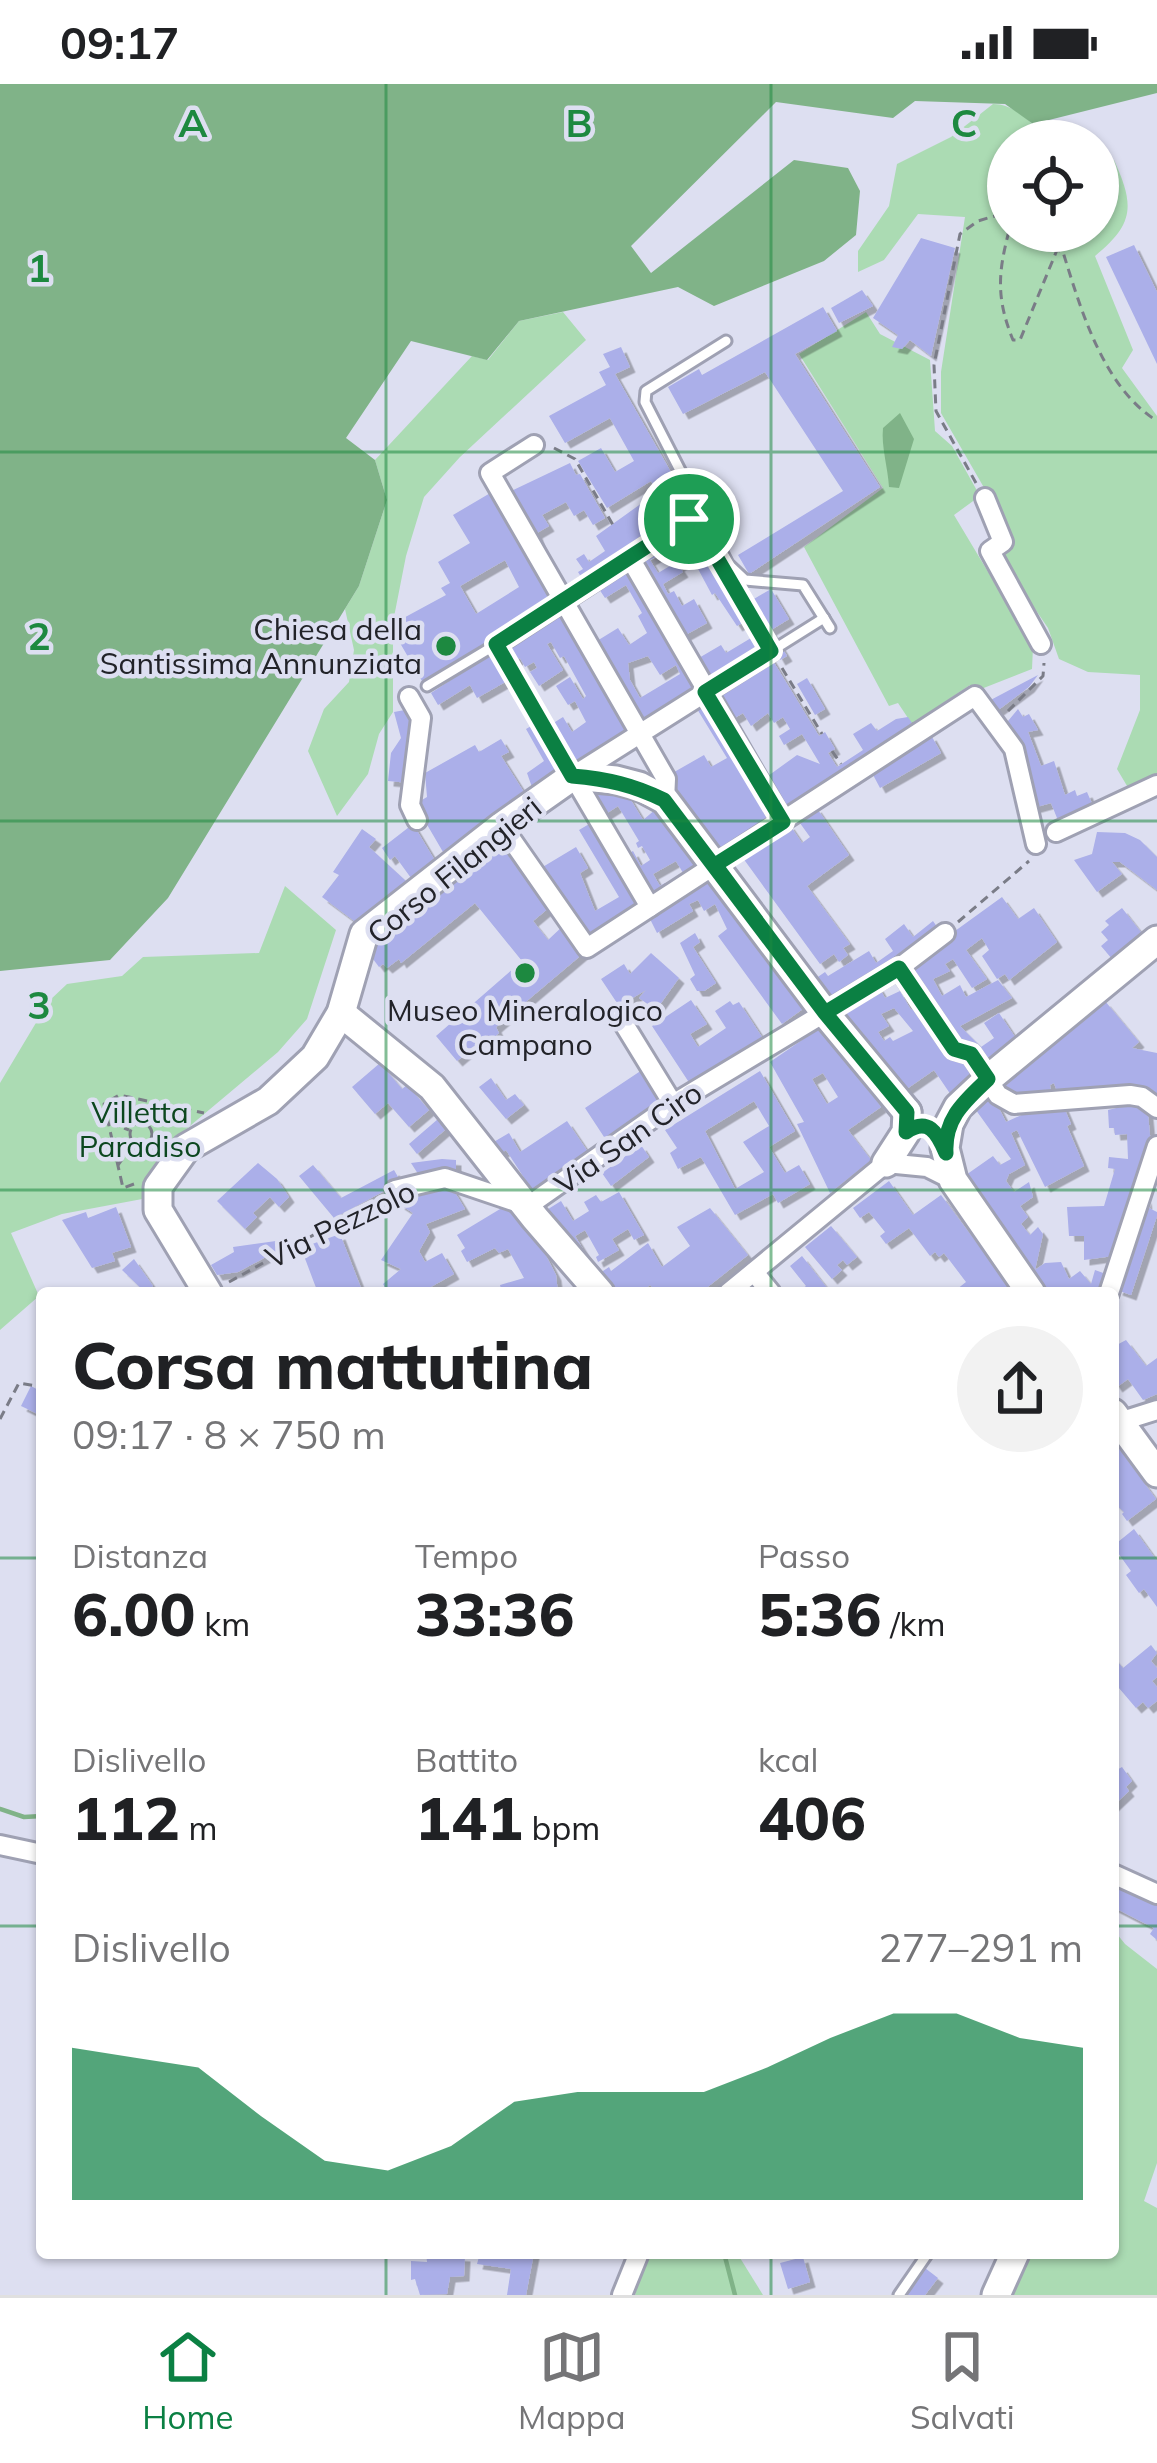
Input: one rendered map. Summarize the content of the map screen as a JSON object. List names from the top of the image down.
{
  "streets": {
    "street": ["Corso Filangieri", "Via San Ciro", "Via Pezzolo"]
  },
  "crossings": [
    ["Via San Ciro", "Via Pezzolo"]
  ],
  "parks": ["Villetta Paradiso"],
  "places": ["Chiesa della Santissima Annunziata", "Museo Mineralogico Campano"],
  "page": {
    "status": "09:17",
    "heading": ["Corsa mattutina", "09:17 · 8 × 750 m"],
    "stats": [
      ["Distanza", "6.00 km"],
      ["Tempo", "33:36"],
      ["Passo", "5:36 /km"],
      ["Dislivello", "112 m"],
      ["Battito", "141 bpm"],
      ["kcal", "406"]
    ],
    "chart": ["Dislivello", "277–291 m"],
    "tabs": ["Home", "Mappa", "Salvati"]
  },
  "grid": {
    "columns": ["A", "B", "C"],
    "rows": ["1", "2", "3"]
  }
}
